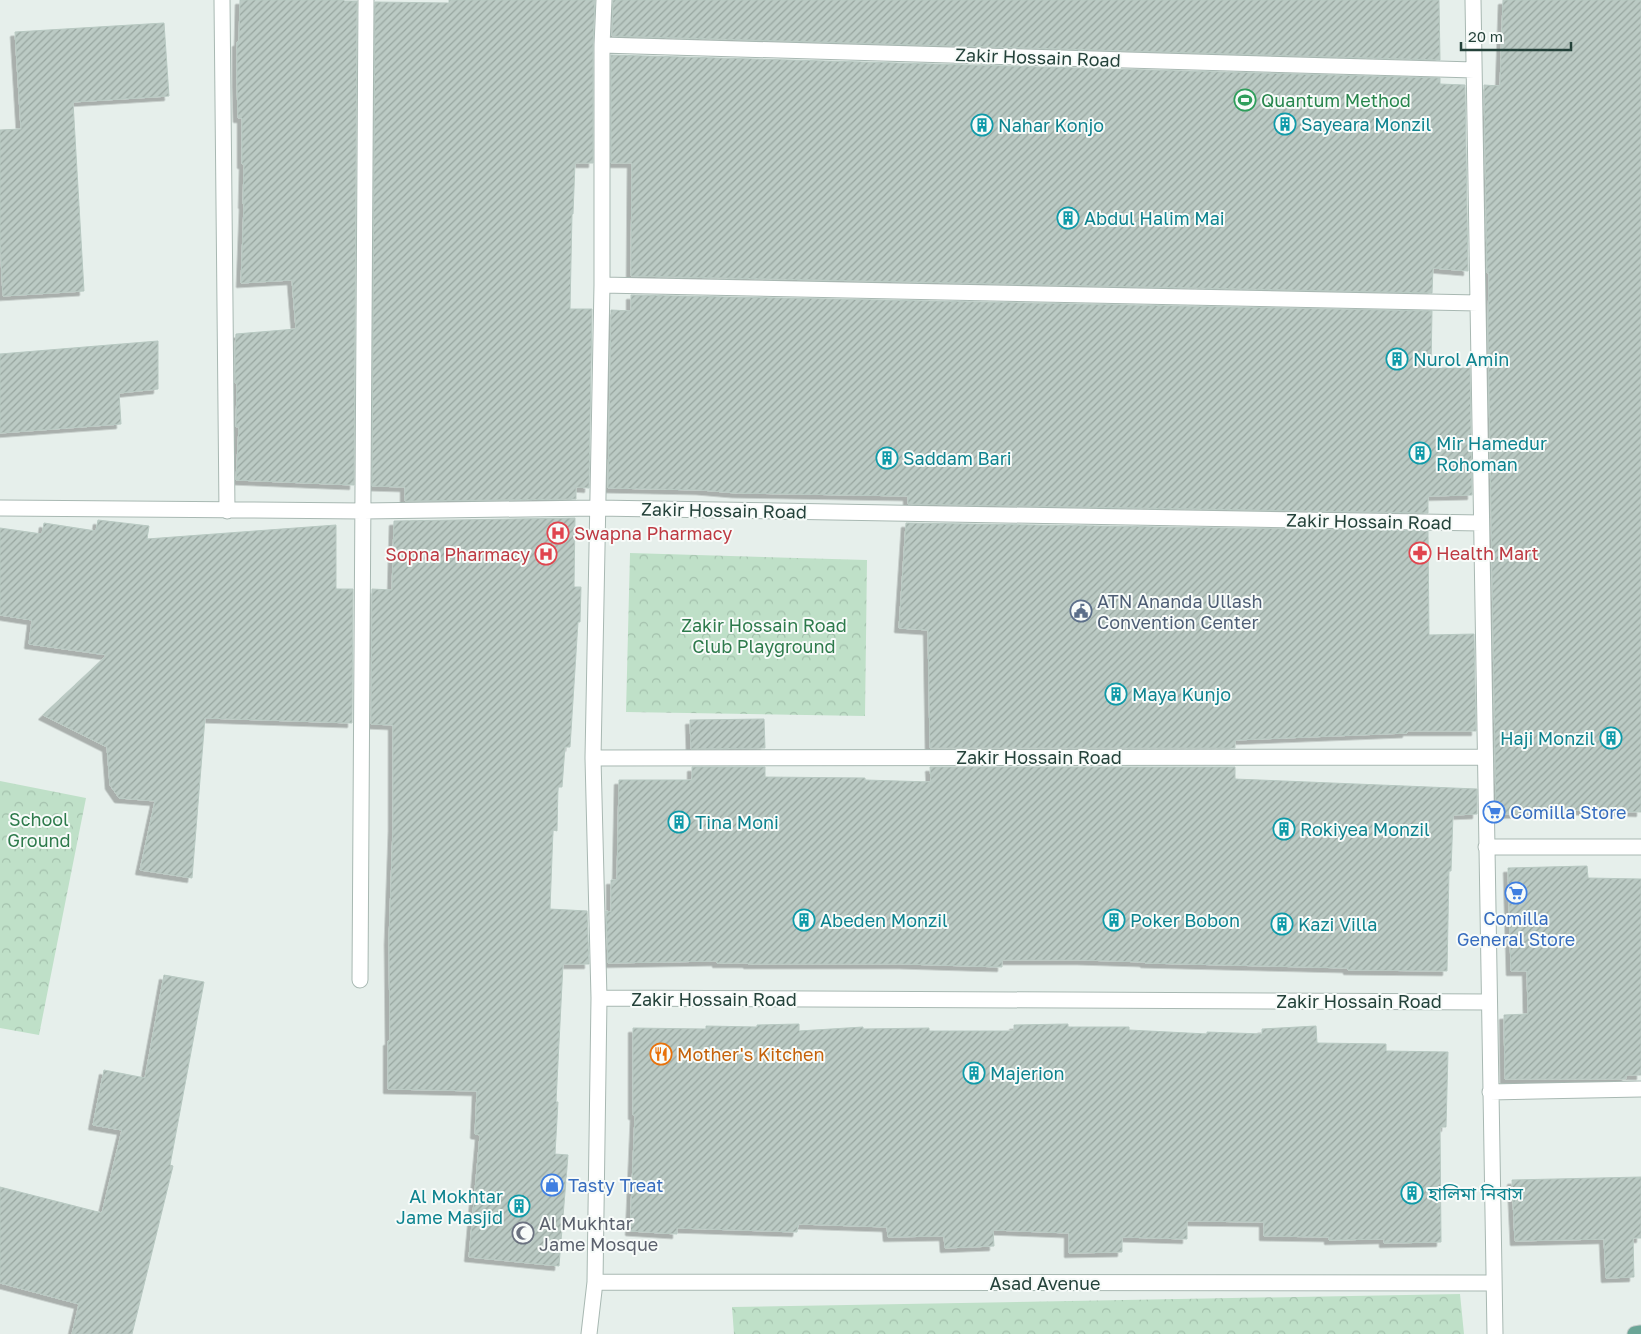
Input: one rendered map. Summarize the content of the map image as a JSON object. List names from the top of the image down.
{
  "streets": {
    "street": ["Zakir Hossain Road", "Asad Avenue"]
  },
  "parks": ["Zakir Hossain Road Club Playground", "School Ground"],
  "places": {
    "sports": ["Quantum Method"],
    "building": [
      "Sayeara Monzil",
      "Nahar Konjo",
      "Abdul Halim Mai",
      "Nurol Amin",
      "Mir Hamedur Rohoman",
      "Saddam Bari",
      "Maya Kunjo",
      "Haji Monzil",
      "Tina Moni",
      "Rokiyea Monzil",
      "Abeden Monzil",
      "Poker Bobon",
      "Kazi Villa",
      "Majerion",
      "হালিমা নিবাস",
      "Al Mokhtar Jame Masjid"
    ],
    "hospital": ["Swapna Pharmacy", "Sopna Pharmacy"],
    "pharmacy": ["Health Mart"],
    "public building": ["ATN Ananda Ullash Convention Center"],
    "supermarket": ["Comilla Store", "Comilla General Store"],
    "restaurant": ["Mother's Kitchen"],
    "shop": ["Tasty Treat"],
    "mosque": ["Al Mukhtar Jame Mosque"]
  },
  "scale_bar": "20 m"
}
